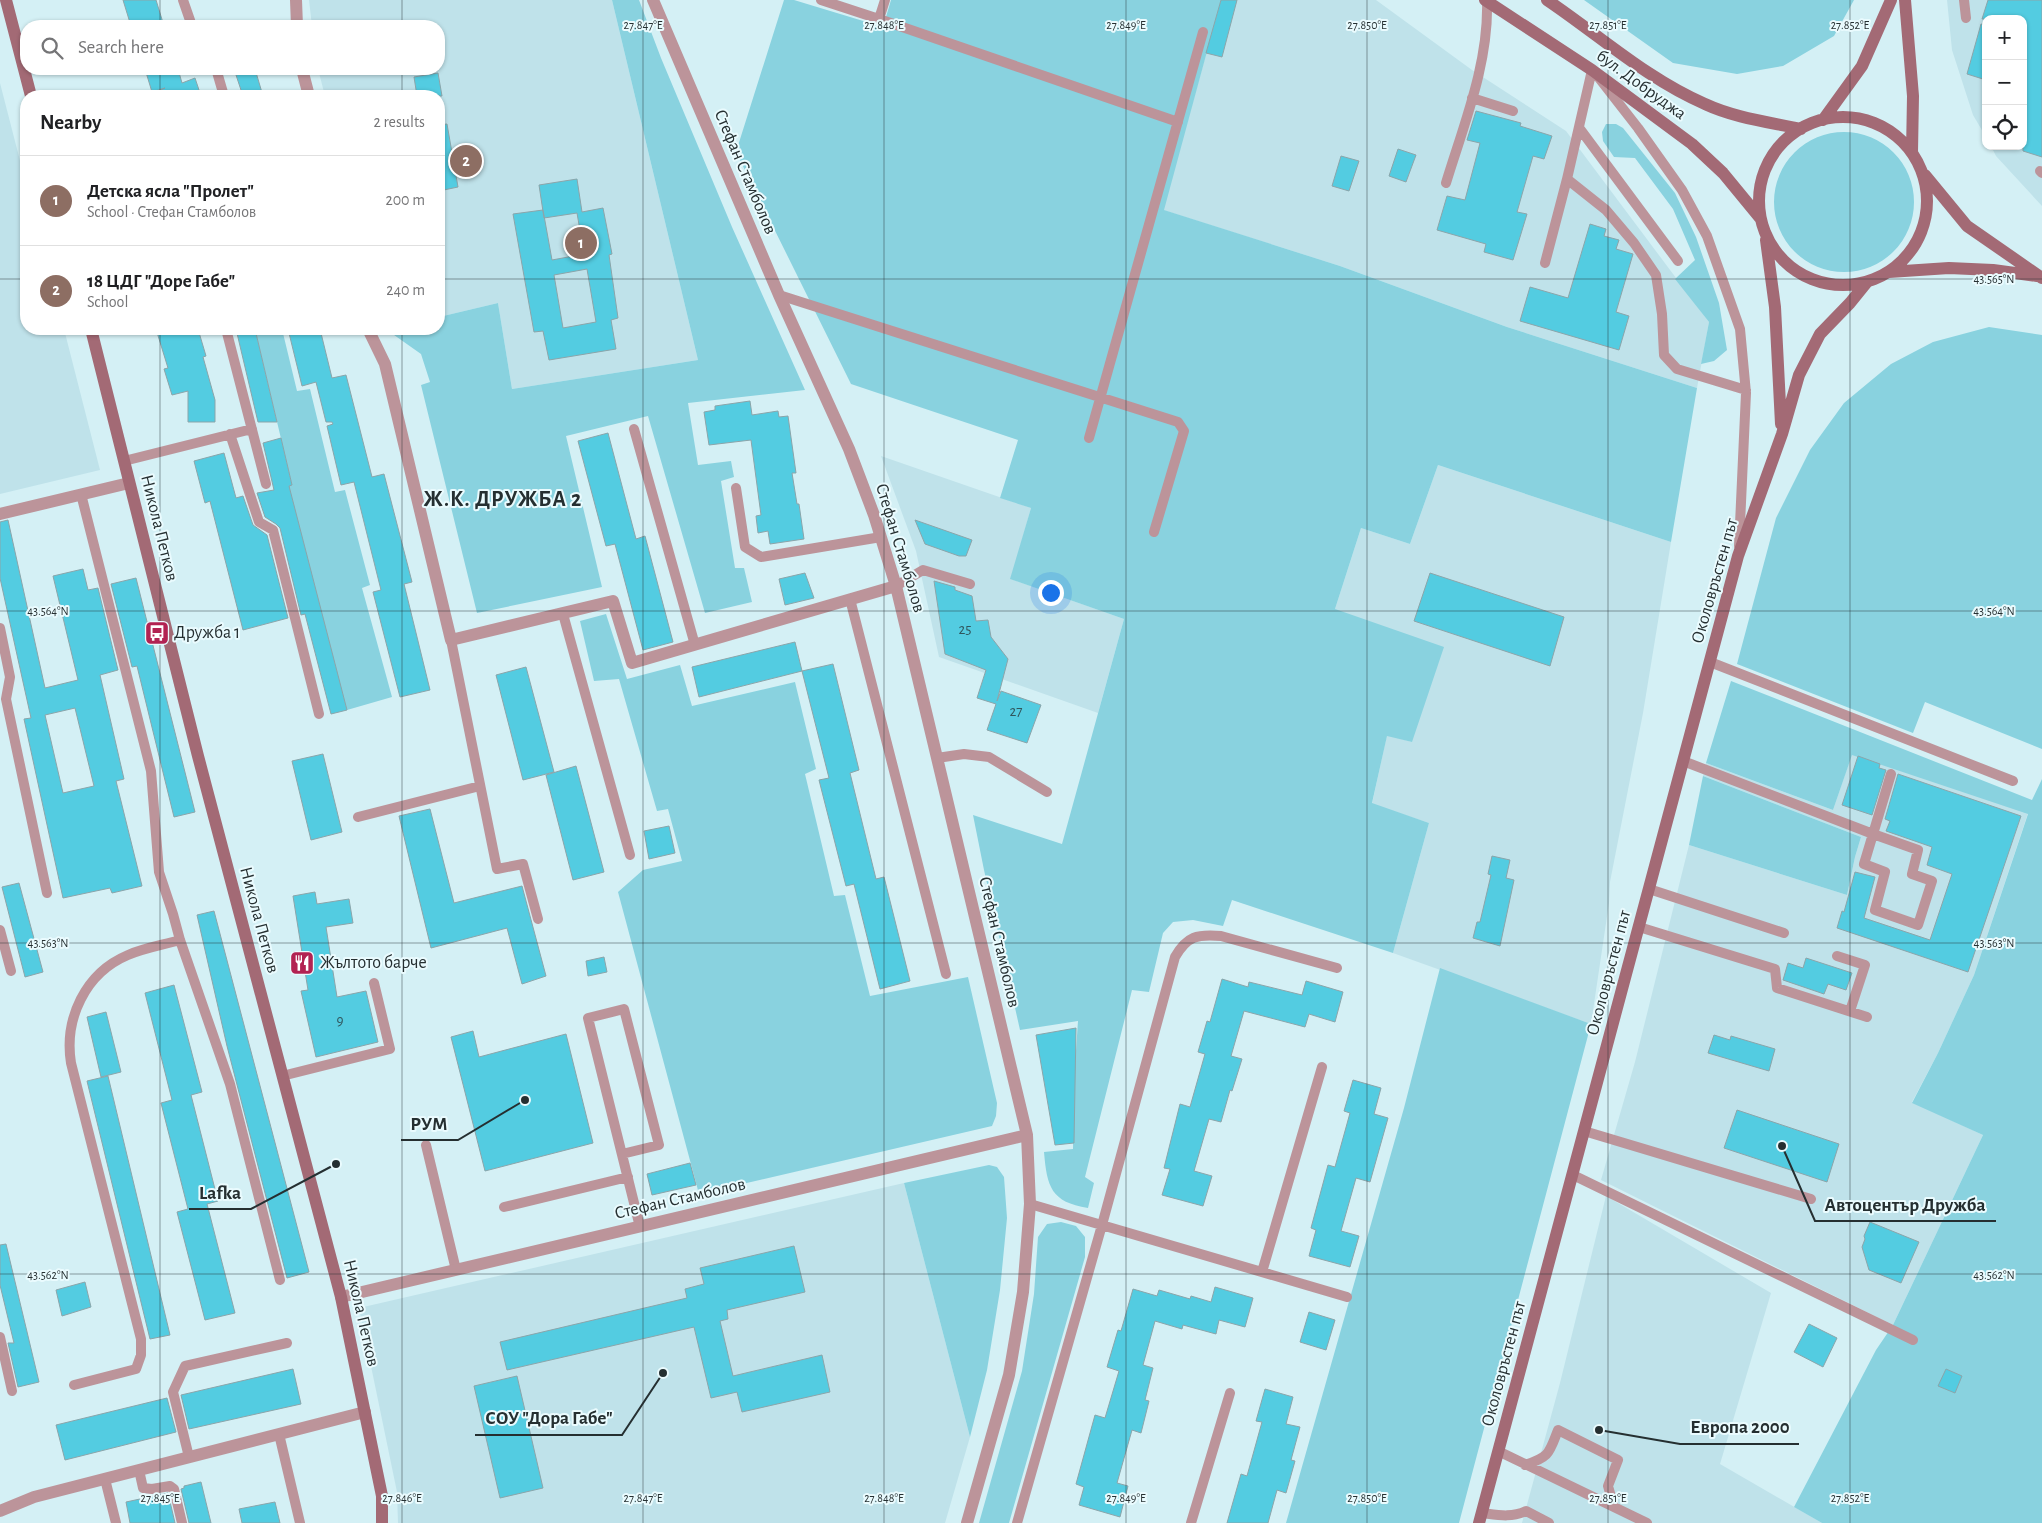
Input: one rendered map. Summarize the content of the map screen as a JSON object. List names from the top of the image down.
{
  "streets": {
    "main road": ["бул. Добруджа", "Никола Петков", "Околовръстен път"],
    "street": ["Стефан Стамболов"]
  },
  "crossings": [
    ["бул. Добруджа", "Околовръстен път"],
    ["Стефан Стамболов", "Никола Петков"]
  ],
  "districts": ["Ж.К. ДРУЖБА 2"],
  "places": {
    "bus stop": ["Дружба 1"],
    "restaurant": ["Жълтото барче"],
    "other": [
      "РУМ",
      "Автоцентър Дружба",
      "Lafka",
      "СОУ \"Дора Габе\"",
      "Европа 2000"
    ]
  },
  "house_numbers": ["25", "27", "9"],
  "page": {
    "map_buttons": ["+", "−"],
    "search": "Search here",
    "heading": ["Nearby", "2 results"],
    "pins": ["2", "1"],
    "list": [
      {
        "mark": "1",
        "name": "Детска ясла \"Пролет\"",
        "note": "School · Стефан Стамболов",
        "value": "200 m"
      },
      {
        "mark": "2",
        "name": "18 ЦДГ \"Доре Габе\"",
        "note": "School",
        "value": "240 m"
      }
    ]
  },
  "coordinates": [
    "27.847°E",
    "27.848°E",
    "27.849°E",
    "27.850°E",
    "27.851°E",
    "27.852°E",
    "43.565°N",
    "43.564°N",
    "43.563°N",
    "43.562°N",
    "27.845°E",
    "27.846°E"
  ]
}
